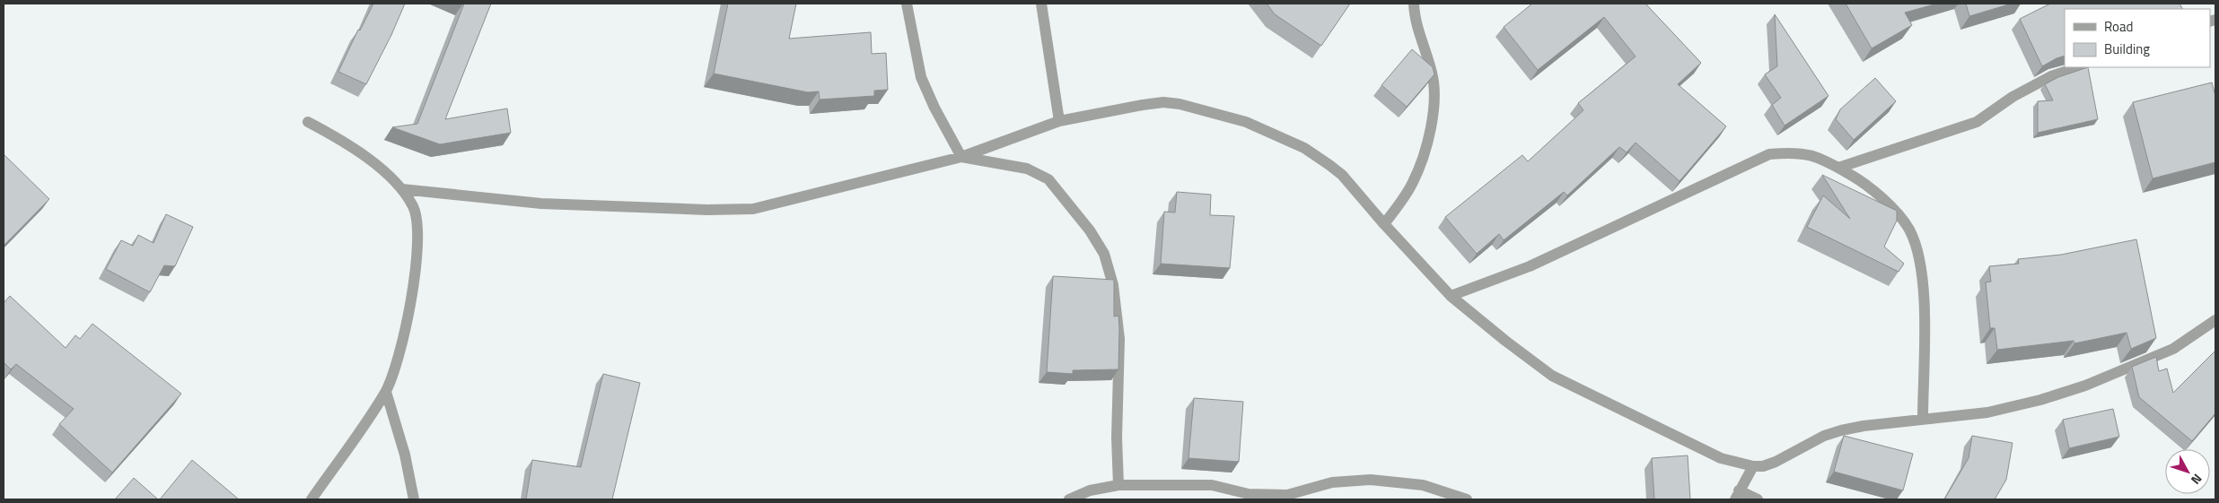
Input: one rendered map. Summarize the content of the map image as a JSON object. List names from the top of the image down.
{
  "legend": ["Road", "Building"],
  "north": "bottom right"
}
